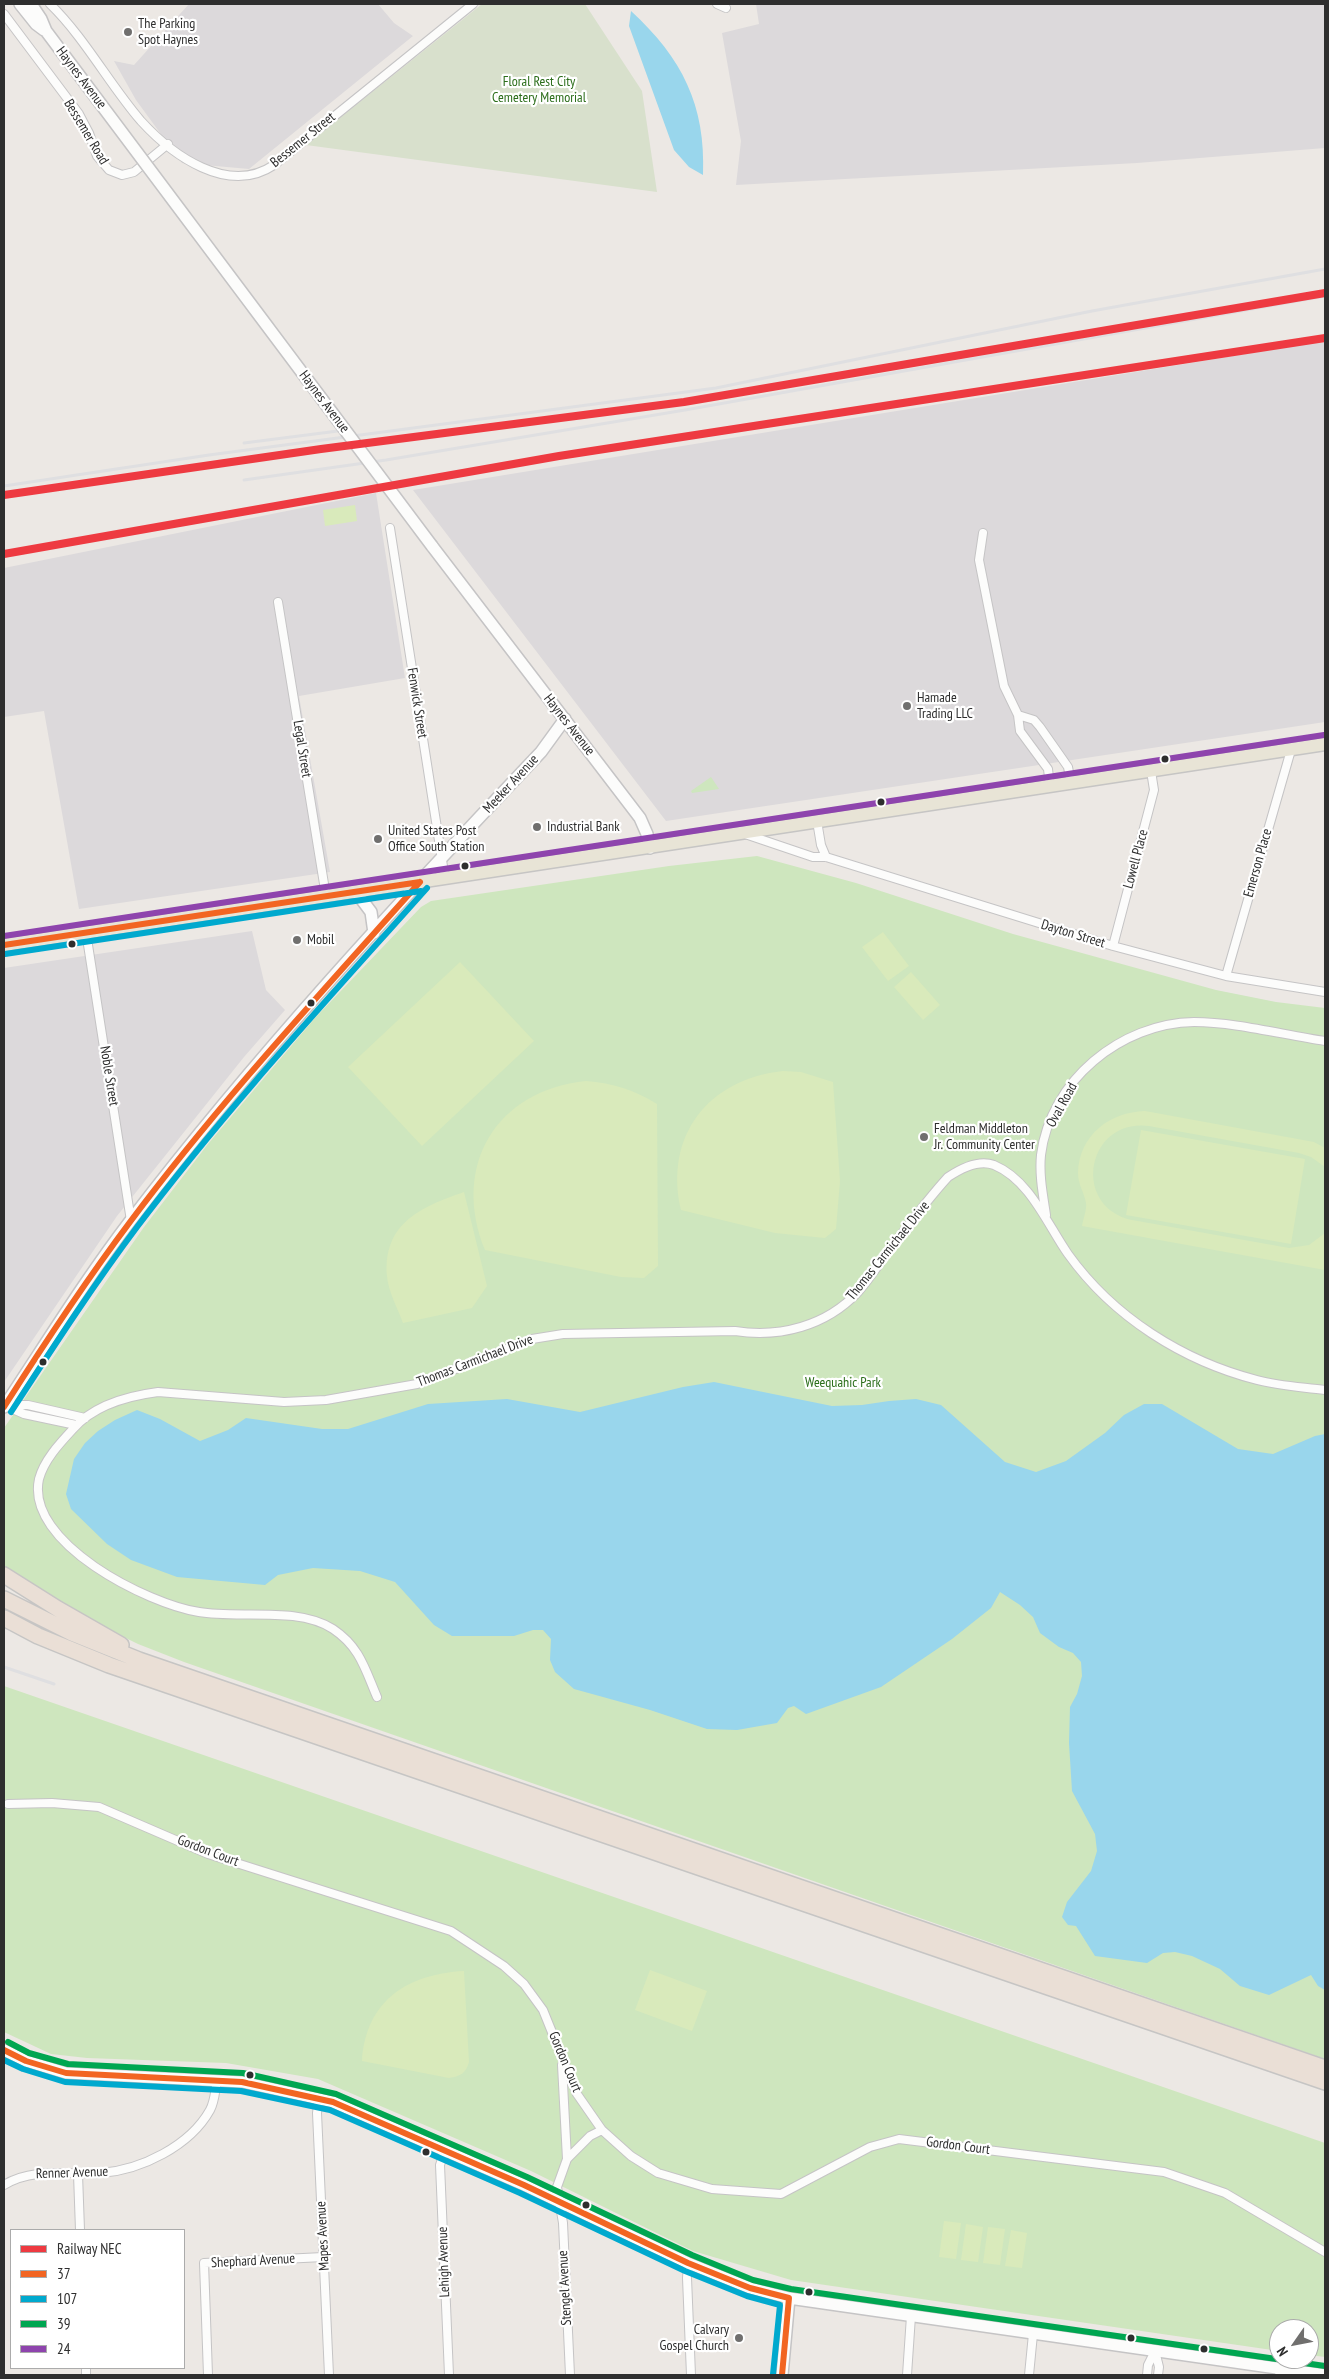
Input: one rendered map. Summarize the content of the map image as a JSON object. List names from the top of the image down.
{
  "streets": {
    "main road": ["Haynes Avenue", "Meeker Avenue"],
    "street": [
      "Bessemer Road",
      "Bessemer Street",
      "Fenwick Street",
      "Legal Street",
      "Lowell Place",
      "Emerson Place",
      "Dayton Street",
      "Noble Street",
      "Oval Road",
      "Thomas Carmichael Drive",
      "Gordon Court",
      "Renner Avenue",
      "Mapes Avenue",
      "Shephard Avenue",
      "Lehigh Avenue",
      "Stengel Avenue"
    ]
  },
  "crossings": [
    ["Haynes Avenue", "Meeker Avenue"],
    ["Bessemer Road", "Bessemer Street"],
    ["Fenwick Street", "Meeker Avenue"],
    ["Meeker Avenue", "Noble Street"],
    ["Lowell Place", "Dayton Street"],
    ["Emerson Place", "Dayton Street"],
    ["Oval Road", "Thomas Carmichael Drive"],
    ["Mapes Avenue", "Shephard Avenue"]
  ],
  "parks": ["Floral Rest City Cemetery Memorial", "Weequahic Park"],
  "places": [
    "The Parking Spot Haynes",
    "Hamade Trading LLC",
    "Industrial Bank",
    "United States Post Office South Station",
    "Mobil",
    "Feldman Middleton Jr. Community Center",
    "Calvary Gospel Church"
  ],
  "lines": [
    "rail line NEC",
    "transit line 24",
    "transit line 37",
    "transit line 107",
    "transit line 39"
  ],
  "legend": [
    "Railway NEC",
    "37",
    "107",
    "39",
    "24"
  ],
  "north": "bottom left"
}
